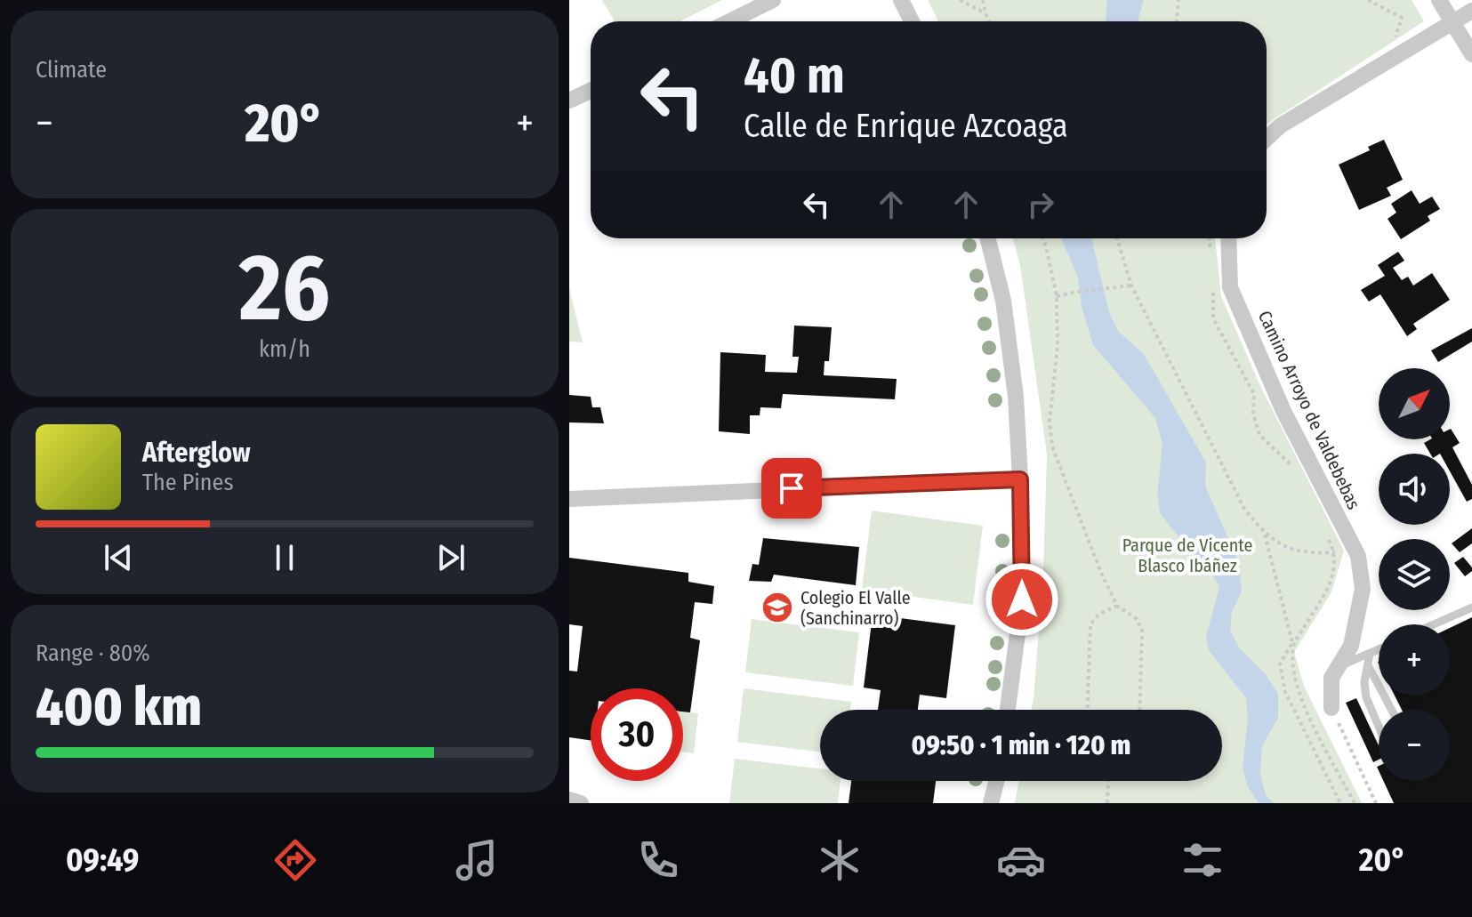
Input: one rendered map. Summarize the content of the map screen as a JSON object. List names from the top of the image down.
{
  "streets": {
    "street": ["Camino Arroyo de Valdebebas"]
  },
  "parks": ["Parque de Vicente Blasco Ibáñez"],
  "places": {
    "school or university": ["Colegio El Valle (Sanchinarro)"]
  },
  "north": "top right",
  "page": {
    "tile": [
      "Climate",
      ["26", "km/h"],
      ["Range · 80%", "400 km"]
    ],
    "turn": ["40 m", "Calle de Enrique Azcoaga"],
    "heat": ["−", "20°", "+"],
    "map_buttons": ["+", "−"],
    "song": ["Afterglow", "The Pines"],
    "limit": "30",
    "trip": "09:50 · 1 min · 120 m",
    "tabs": ["09:49", "20°"]
  }
}
